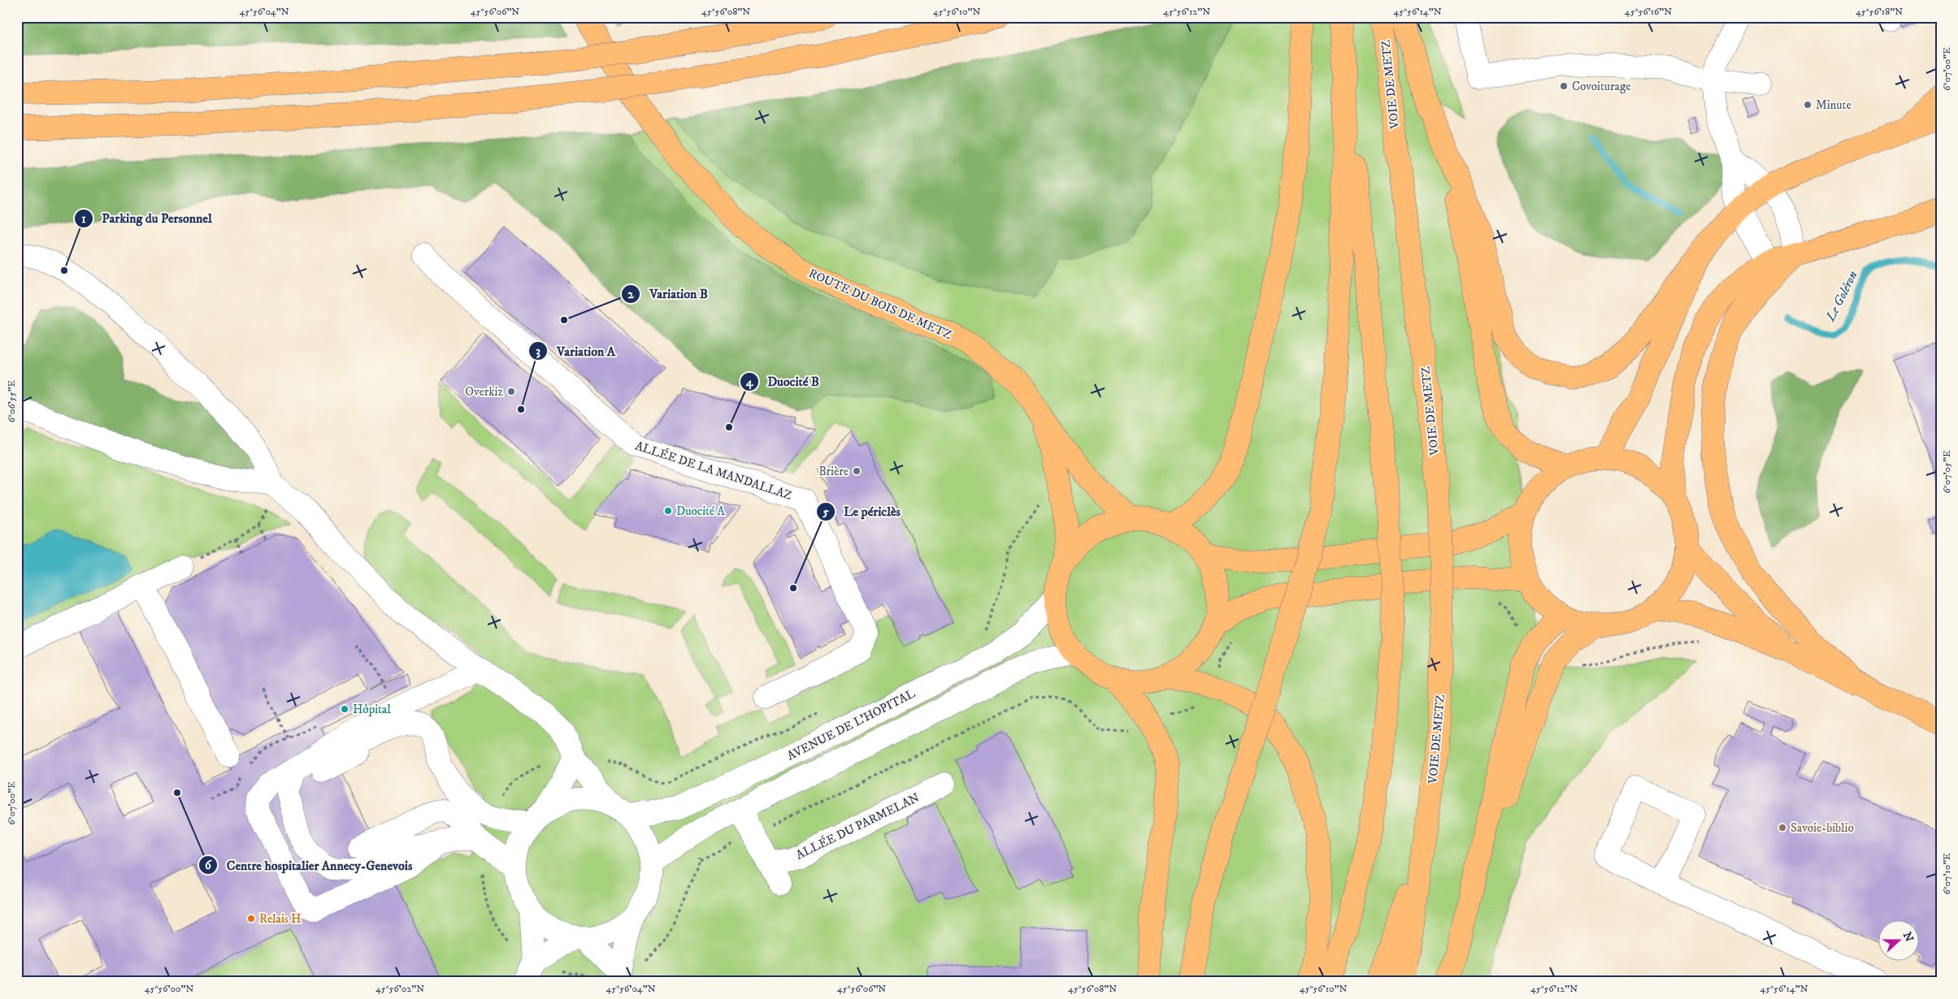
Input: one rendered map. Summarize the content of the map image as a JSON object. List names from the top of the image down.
{
  "streets": {
    "main road": ["VOIE DE METZ", "ROUTE DU BOIS DE METZ"],
    "street": ["ALLÉE DE LA MANDALLAZ", "AVENUE DE L'HOPITAL", "ALLÉE DU PARMELAN"]
  },
  "water": ["Le Goléron"],
  "places": [
    "Covoiturage",
    "Minute",
    "Parking du Personnel",
    "Variation B",
    "Overkiz",
    "Variation A",
    "Duocité B",
    "Brière",
    "Duocité A",
    "Le périclès",
    "Hôpital",
    "Centre hospitalier Annecy-Genevois",
    "Savoie-biblio",
    "Relais H"
  ],
  "north": "right",
  "coordinates": [
    "45°56'04\"N",
    "45°56'06\"N",
    "45°56'08\"N",
    "45°56'10\"N",
    "45°56'12\"N",
    "45°56'14\"N",
    "45°56'16\"N",
    "45°56'18\"N",
    "6°07'00\"E",
    "6°06'55\"E",
    "6°07'05\"E",
    "6°07'10\"E",
    "45°56'00\"N",
    "45°56'02\"N"
  ]
}
